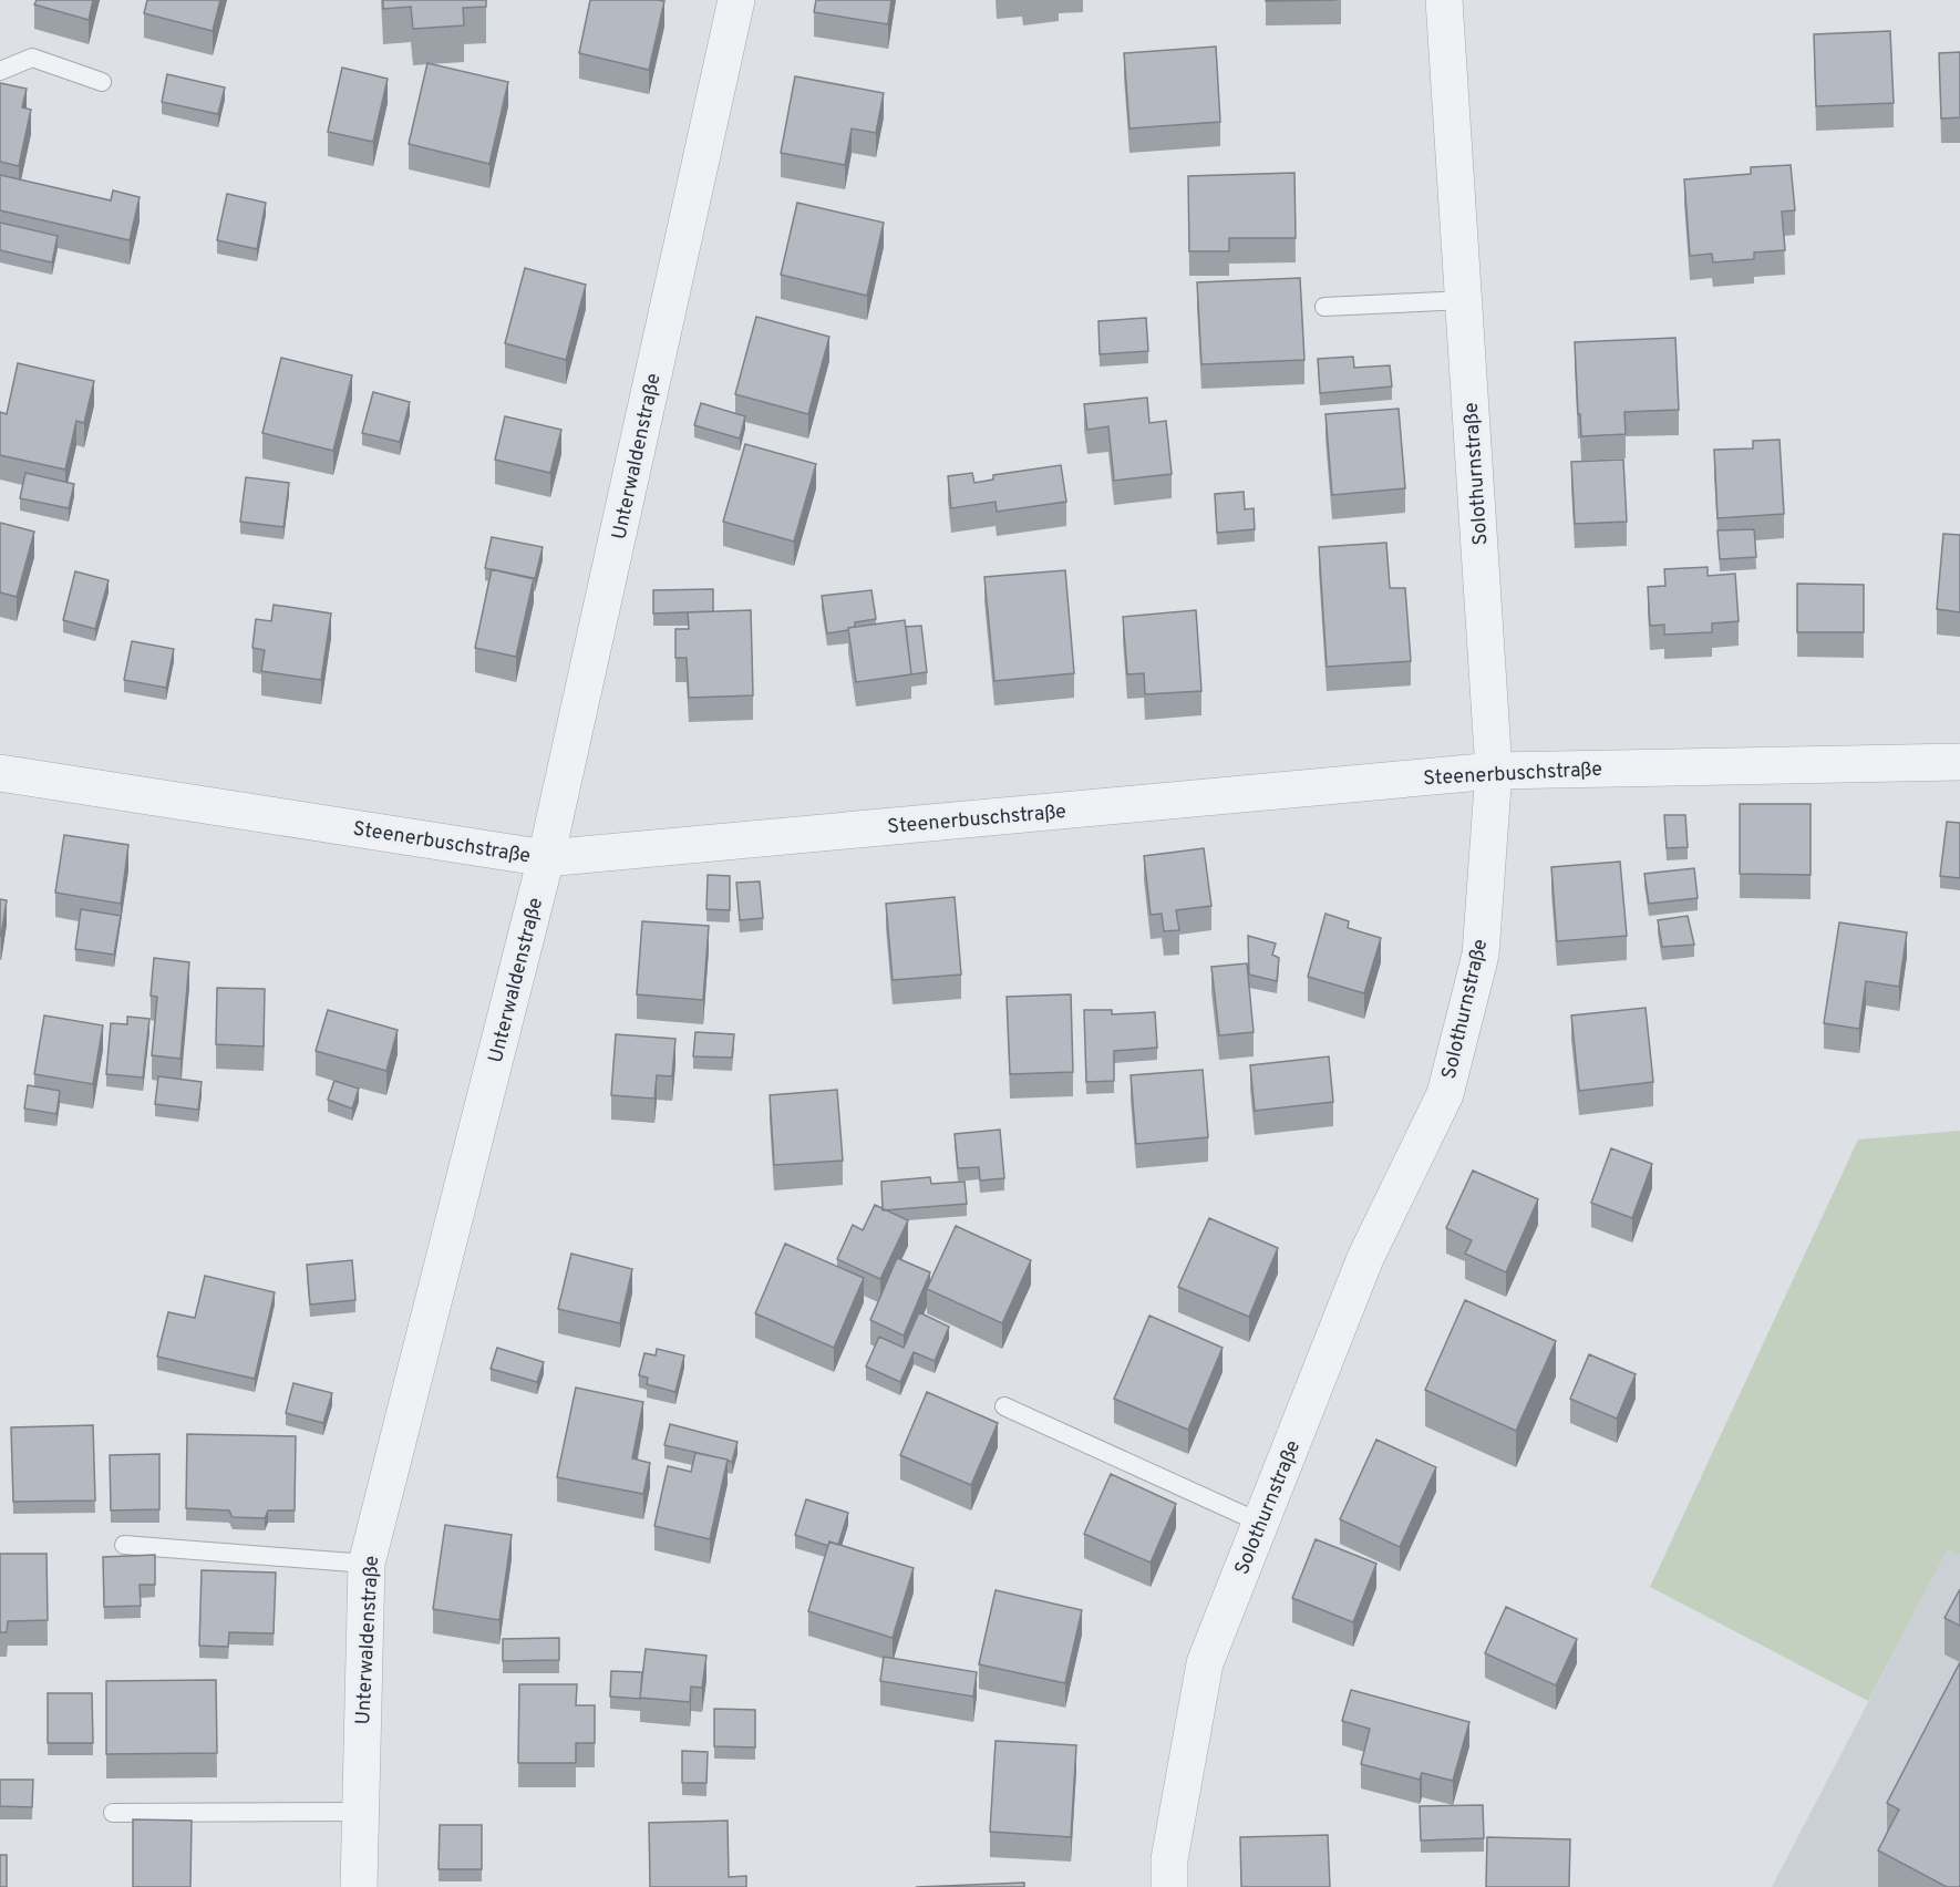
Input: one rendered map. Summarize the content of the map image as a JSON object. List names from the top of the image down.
{
  "streets": {
    "street": ["Unterwaldenstraße", "Solothurnstraße", "Steenerbuschstraße"]
  },
  "crossings": [
    ["Unterwaldenstraße", "Steenerbuschstraße"],
    ["Solothurnstraße", "Steenerbuschstraße"]
  ]
}
